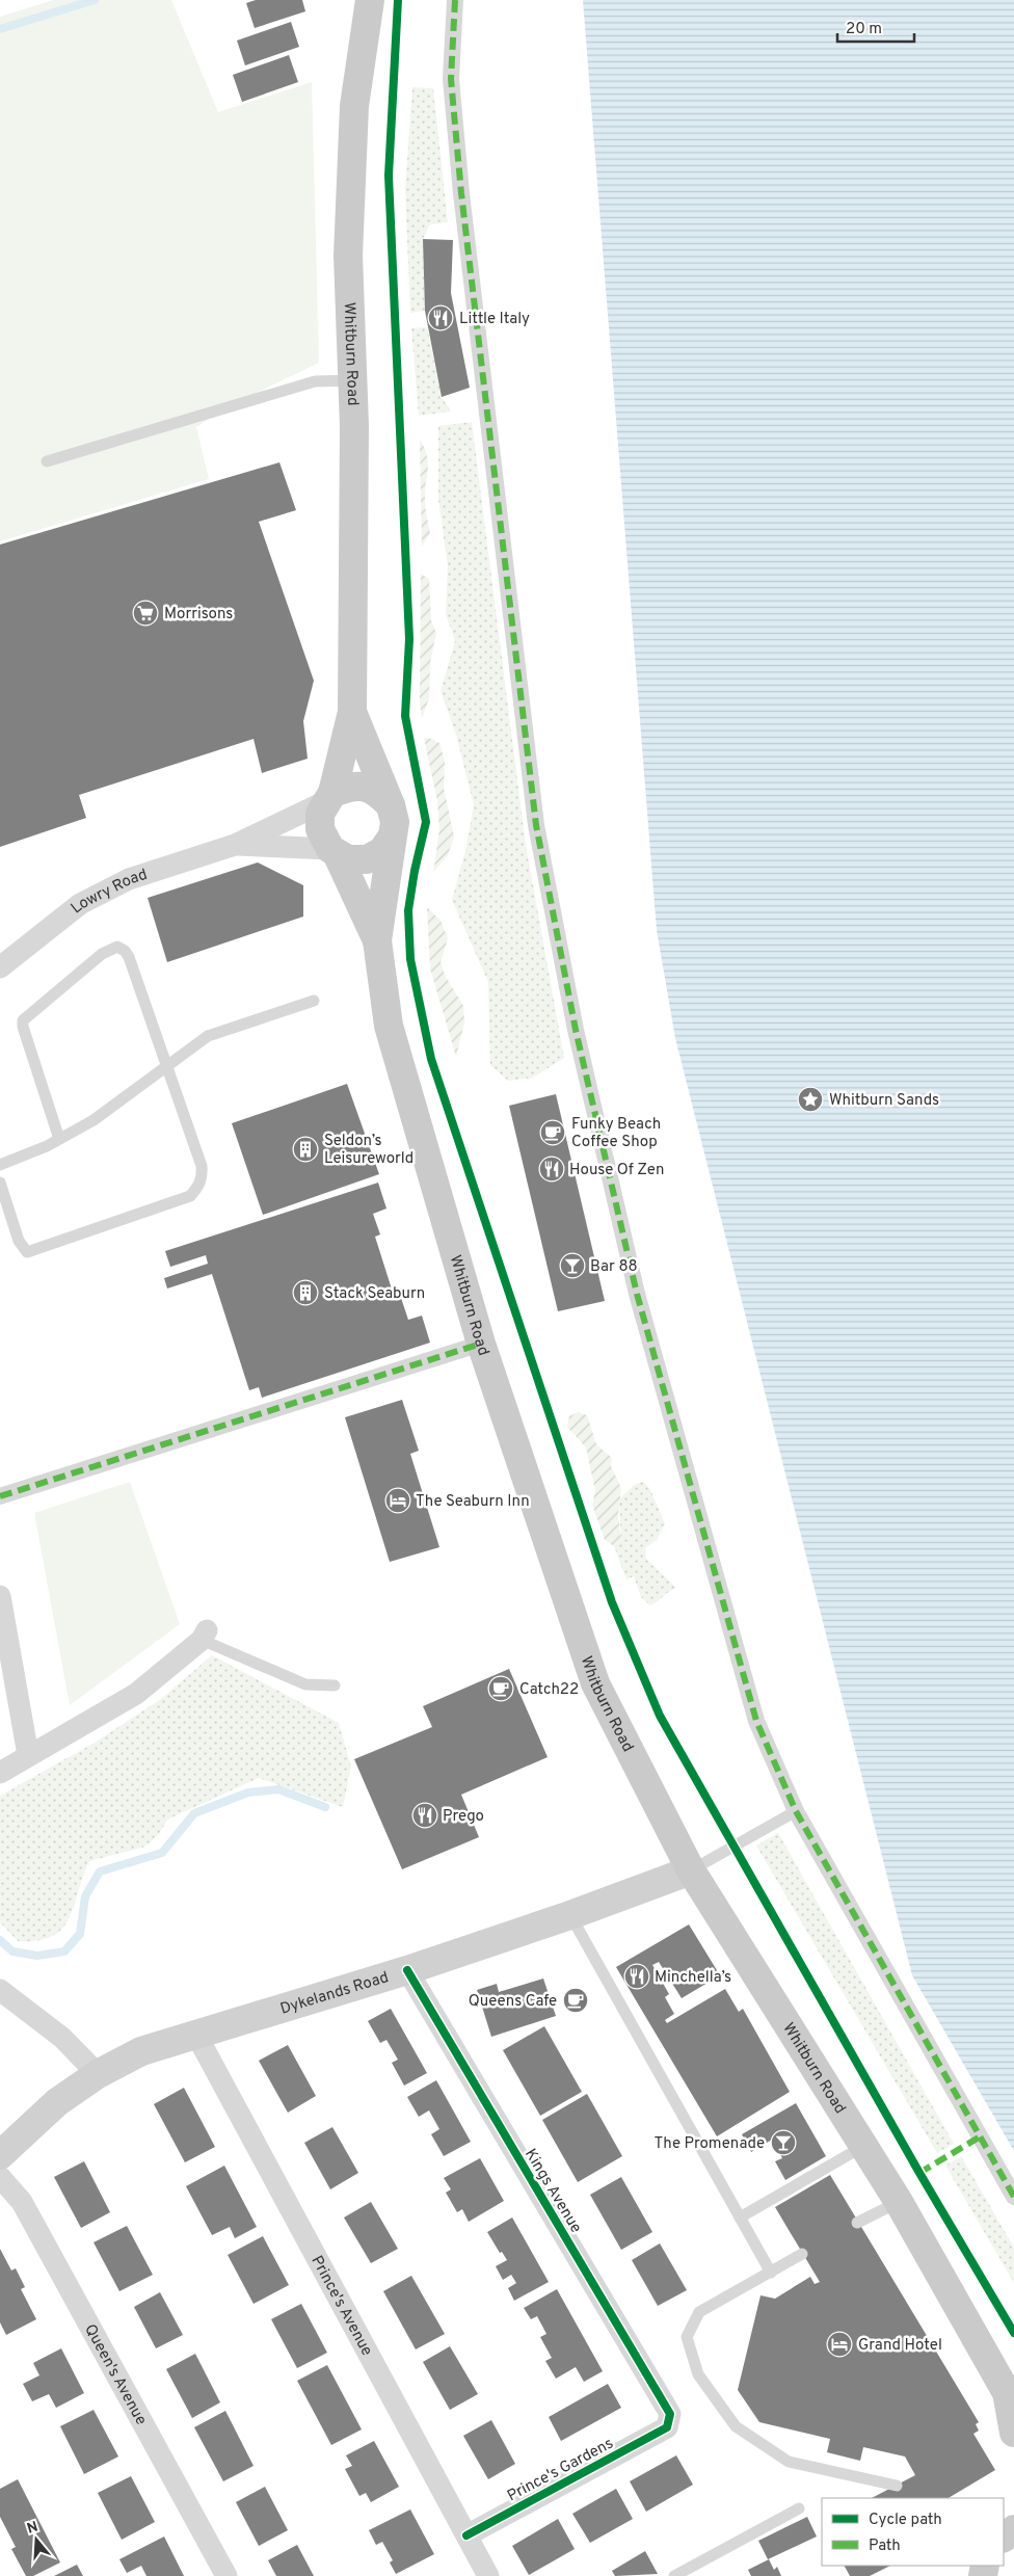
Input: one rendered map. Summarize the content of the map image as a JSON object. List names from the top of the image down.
{
  "streets": {
    "main road": ["Whitburn Road", "Dykelands Road"],
    "street": [
      "Lowry Road",
      "Kings Avenue",
      "Prince's Avenue",
      "Queen's Avenue",
      "Prince's Gardens"
    ]
  },
  "crossings": [
    ["Whitburn Road", "Dykelands Road"],
    ["Dykelands Road", "Kings Avenue"],
    ["Dykelands Road", "Prince's Avenue"],
    ["Kings Avenue", "Prince's Gardens"],
    ["Prince's Avenue", "Prince's Gardens"]
  ],
  "places": {
    "restaurant": [
      "Little Italy",
      "House Of Zen",
      "Prego",
      "Minchella’s"
    ],
    "supermarket": ["Morrisons"],
    "place": ["Whitburn Sands"],
    "cafe": ["Funky Beach Coffee Shop", "Catch22", "Queens Cafe"],
    "building": ["Seldon’s Leisureworld", "Stack Seaburn"],
    "bar": ["Bar 88", "The Promenade"],
    "hotel": ["The Seaburn Inn", "Grand Hotel"]
  },
  "legend": ["Cycle path", "Path"],
  "scale_bar": "20 m",
  "north": "top"
}
